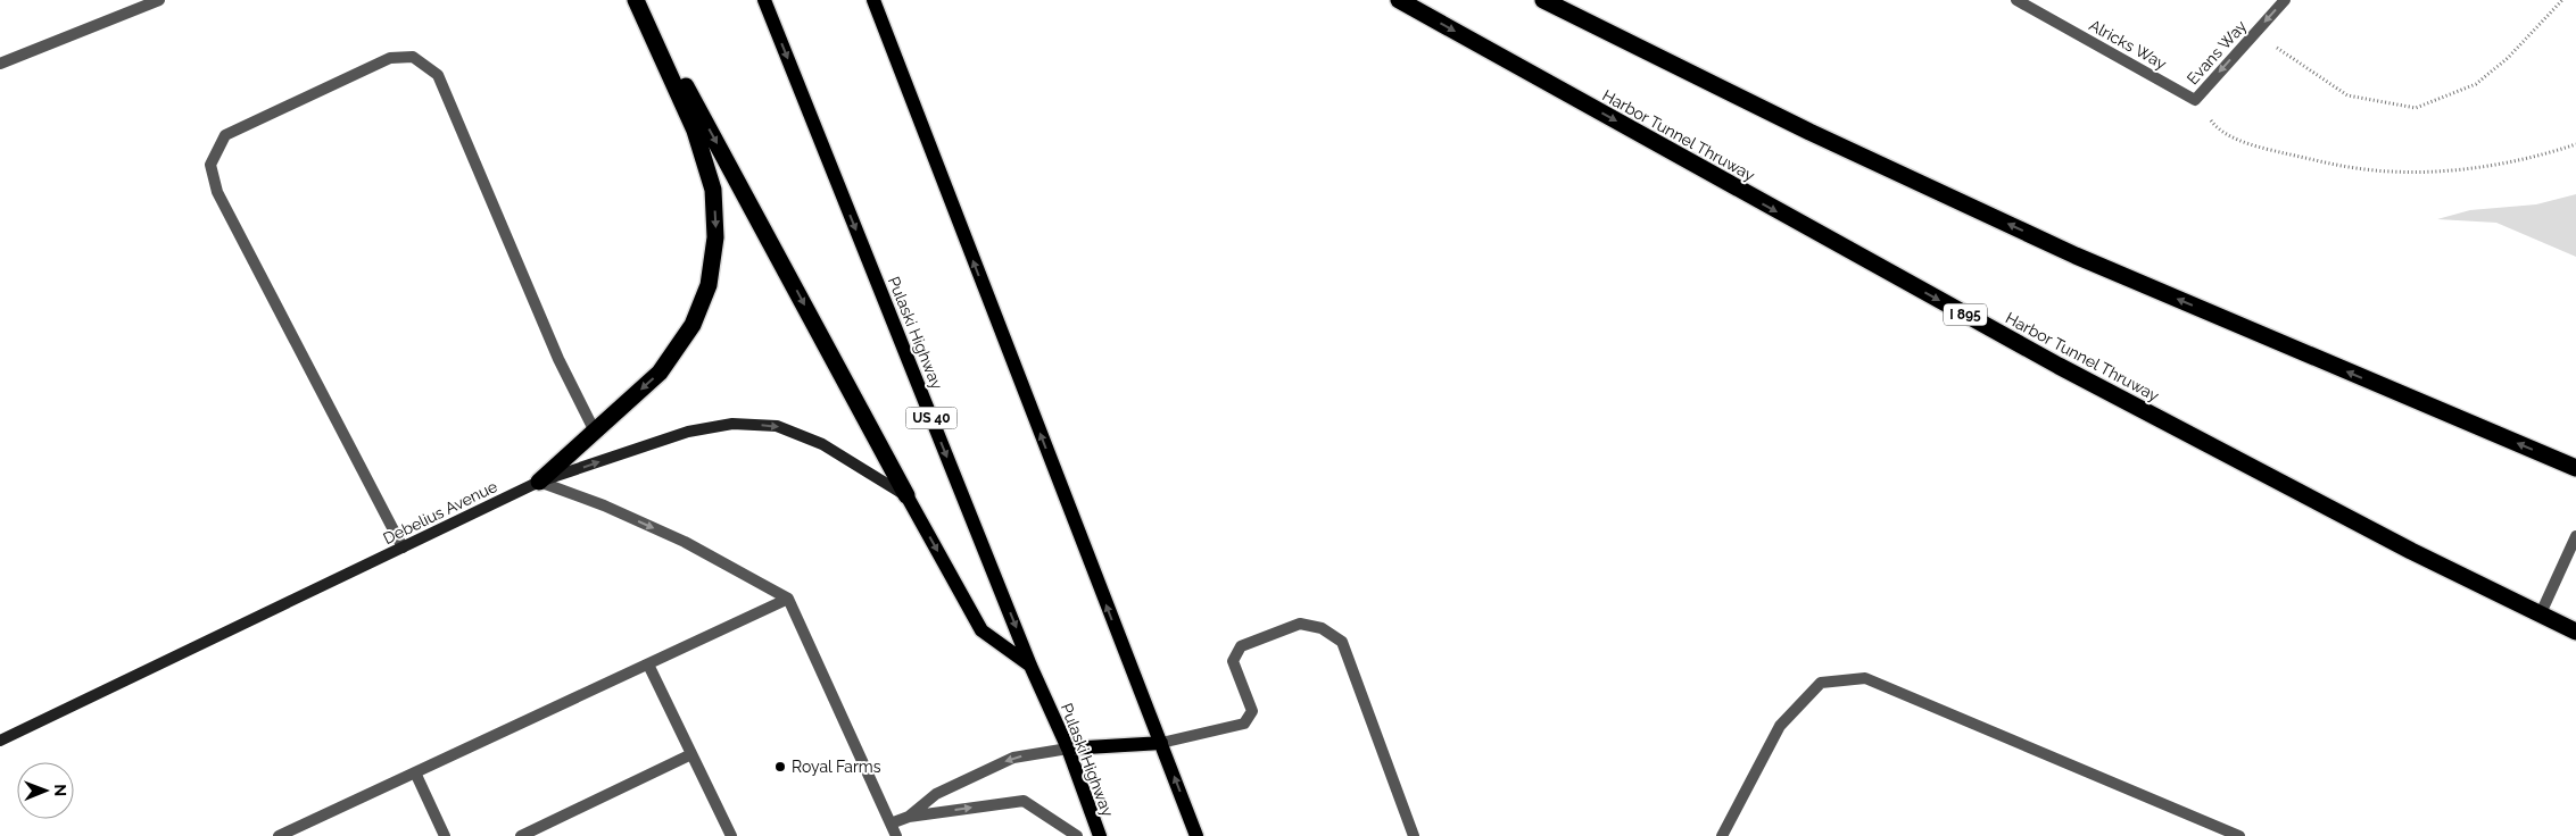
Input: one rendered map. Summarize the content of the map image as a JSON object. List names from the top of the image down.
{
  "streets": {
    "highway": ["Harbor Tunnel Thruway", "I 895"],
    "main road": ["Pulaski Highway", "US 40", "Debelius Avenue"],
    "street": ["Alricks Way", "Evans Way"]
  },
  "crossings": [
    ["Alricks Way", "Evans Way"]
  ],
  "one_way": ["Evans Way", "Debelius Avenue"],
  "places": ["Royal Farms"],
  "north": "right"
}
